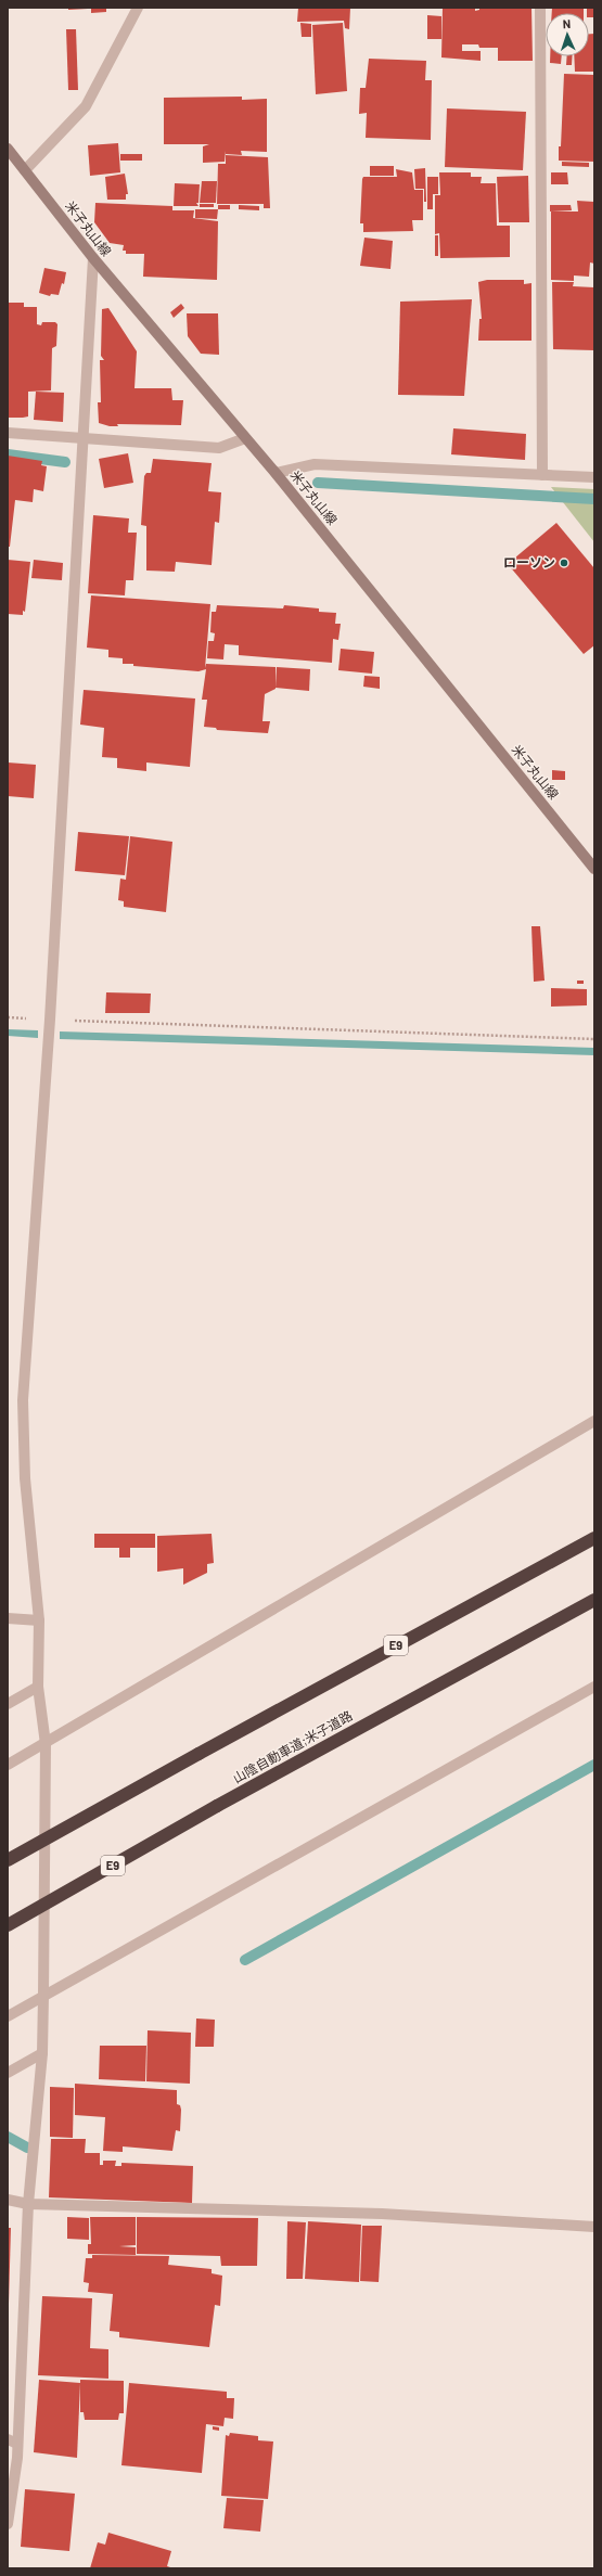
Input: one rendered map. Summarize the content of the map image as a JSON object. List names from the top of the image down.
{
  "streets": {
    "highway": ["E9", "山陰自動車道;米子道路"],
    "main road": ["米子丸山線"]
  },
  "places": ["ローソン"],
  "north": "top"
}
